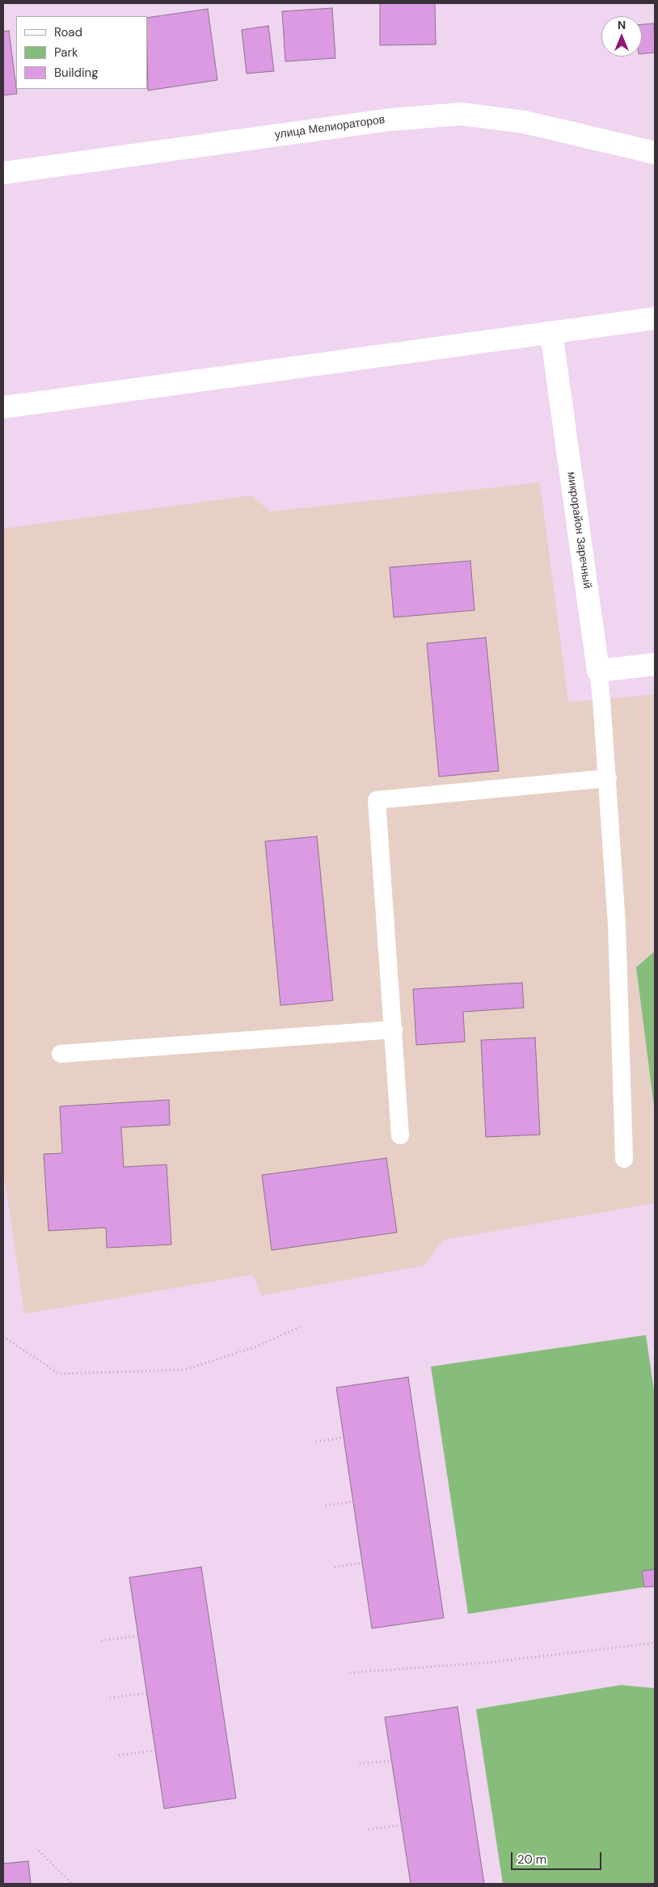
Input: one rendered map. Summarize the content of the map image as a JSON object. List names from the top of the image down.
{
  "streets": {
    "street": ["улица Мелиораторов", "микрорайон Заречный"]
  },
  "legend": ["Road", "Park", "Building"],
  "scale_bar": "20 m",
  "north": "top"
}
